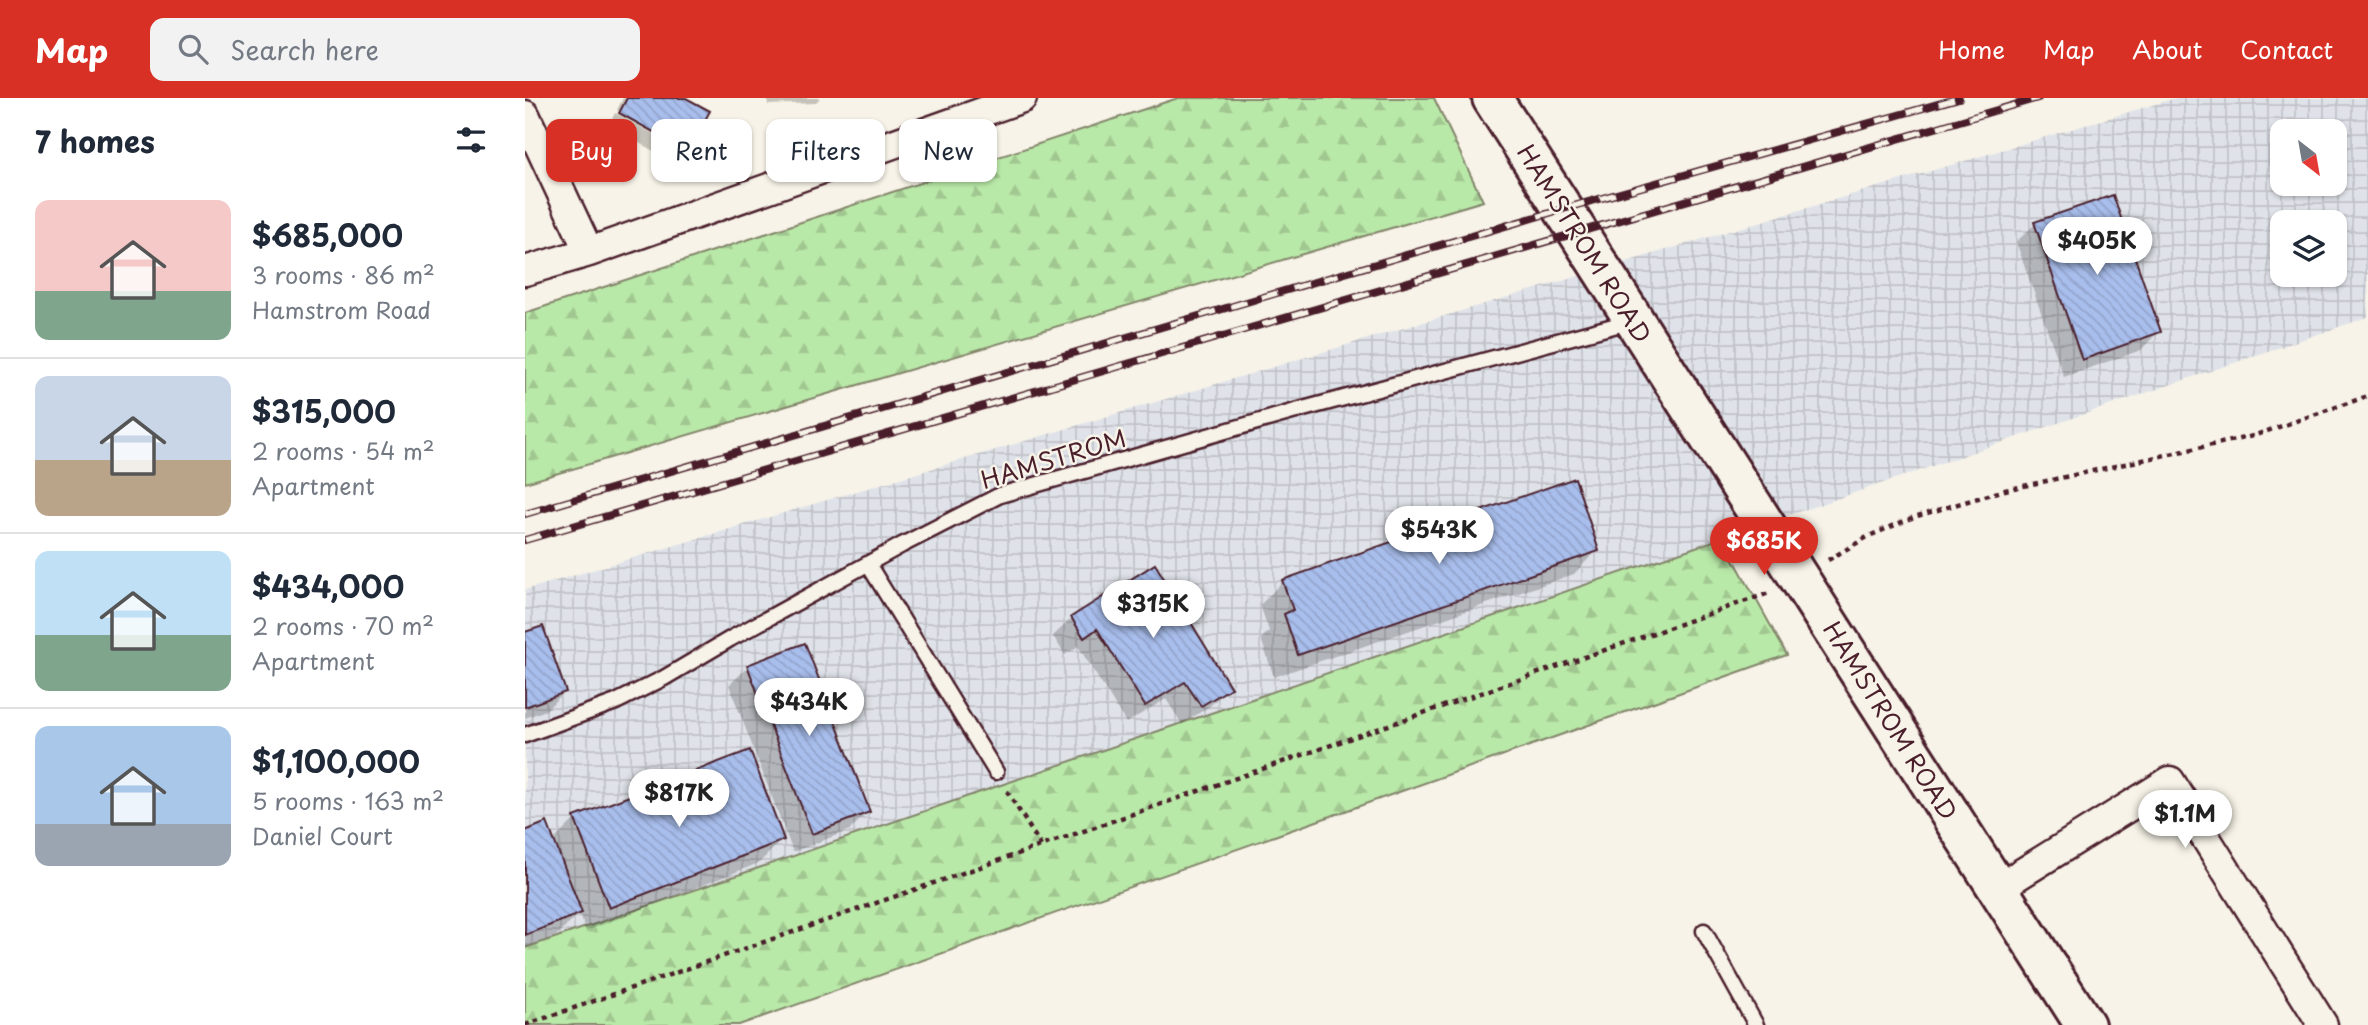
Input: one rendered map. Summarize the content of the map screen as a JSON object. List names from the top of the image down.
{
  "streets": {
    "street": ["HAMSTROM ROAD"],
    "lane": ["HAMSTROM"]
  },
  "crossings": [
    ["HAMSTROM ROAD", "HAMSTROM"]
  ],
  "north": "bottom right",
  "page": {
    "header": "Map",
    "search": "Search here",
    "nav": [
      "Home",
      "Map",
      "About",
      "Contact"
    ],
    "heading": "7 homes",
    "chip": [
      "Buy",
      "Rent",
      "Filters",
      "New"
    ],
    "list": [
      {
        "name": "$685,000",
        "note": "3 rooms · 86 m² · Hamstrom Road"
      },
      {
        "name": "$315,000",
        "note": "2 rooms · 54 m² · Apartment"
      },
      {
        "name": "$434,000",
        "note": "2 rooms · 70 m² · Apartment"
      },
      {
        "name": "$1,100,000",
        "note": "5 rooms · 163 m² · Daniel Court"
      }
    ],
    "price": [
      "$405K",
      "$543K",
      "$685K",
      "$315K",
      "$434K",
      "$817K",
      "$1.1M"
    ]
  }
}
